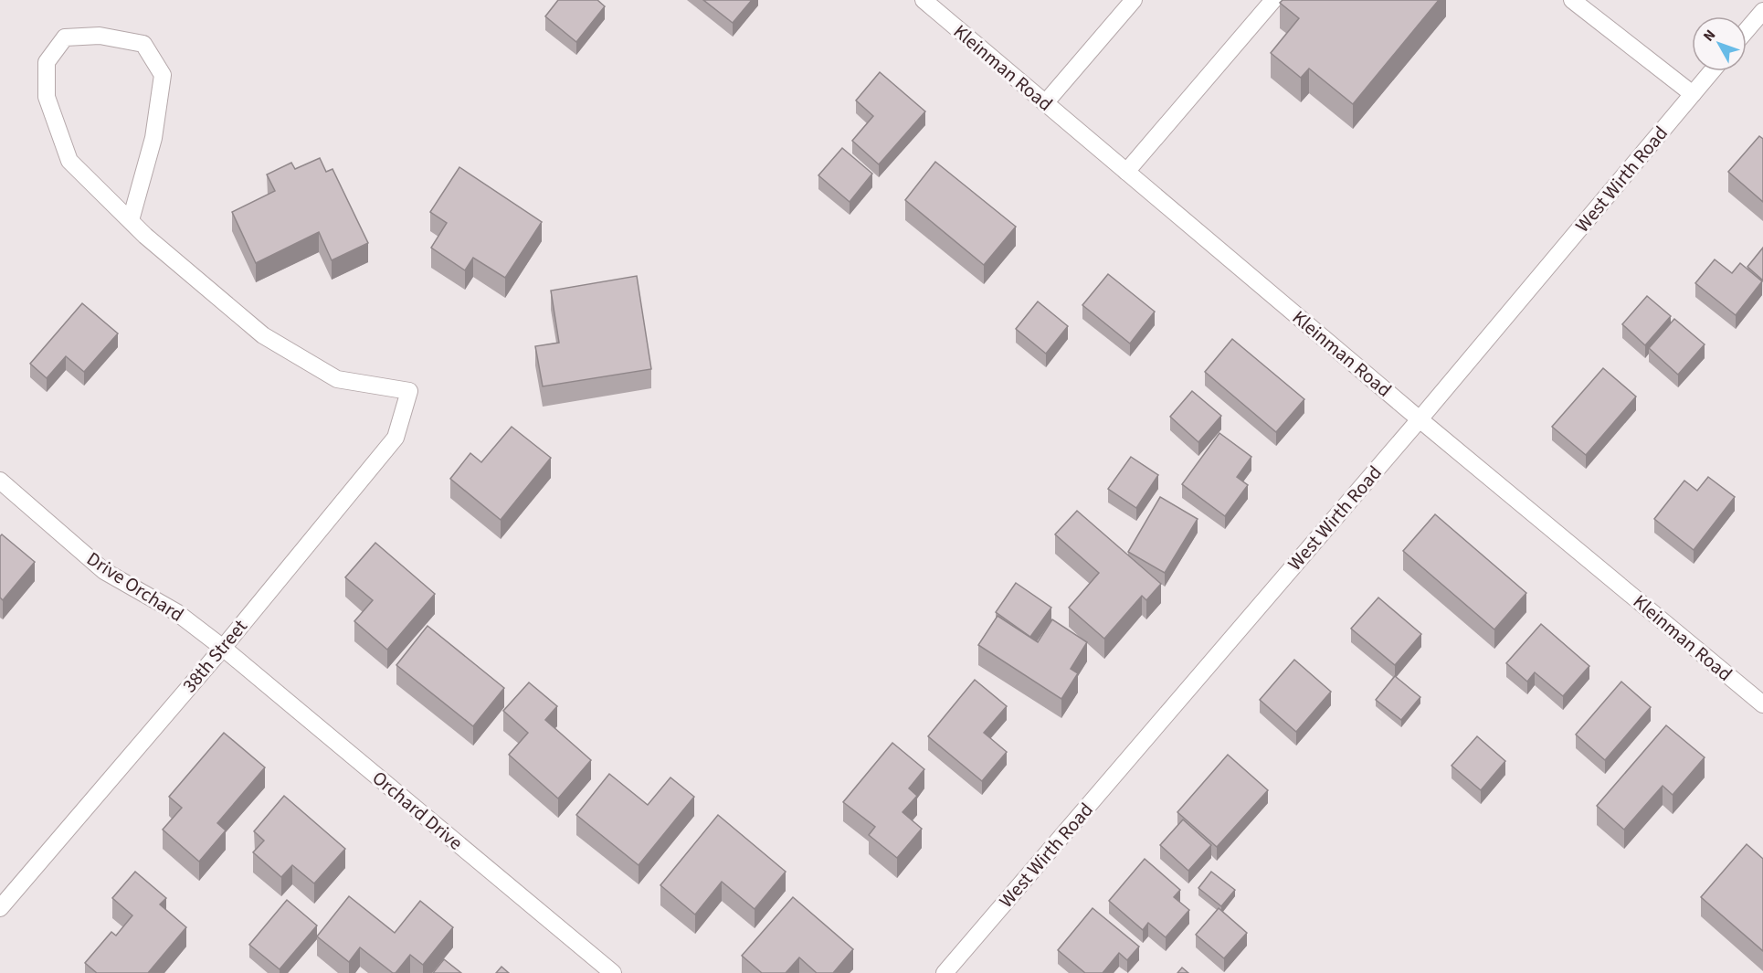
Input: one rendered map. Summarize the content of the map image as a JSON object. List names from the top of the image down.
{
  "streets": {
    "street": [
      "Kleinman Road",
      "West Wirth Road",
      "Drive Orchard",
      "38th Street",
      "Orchard Drive"
    ]
  },
  "crossings": [
    ["Kleinman Road", "West Wirth Road"],
    ["Drive Orchard", "38th Street"],
    ["Drive Orchard", "Orchard Drive"],
    ["38th Street", "Orchard Drive"]
  ],
  "north": "top left"
}
